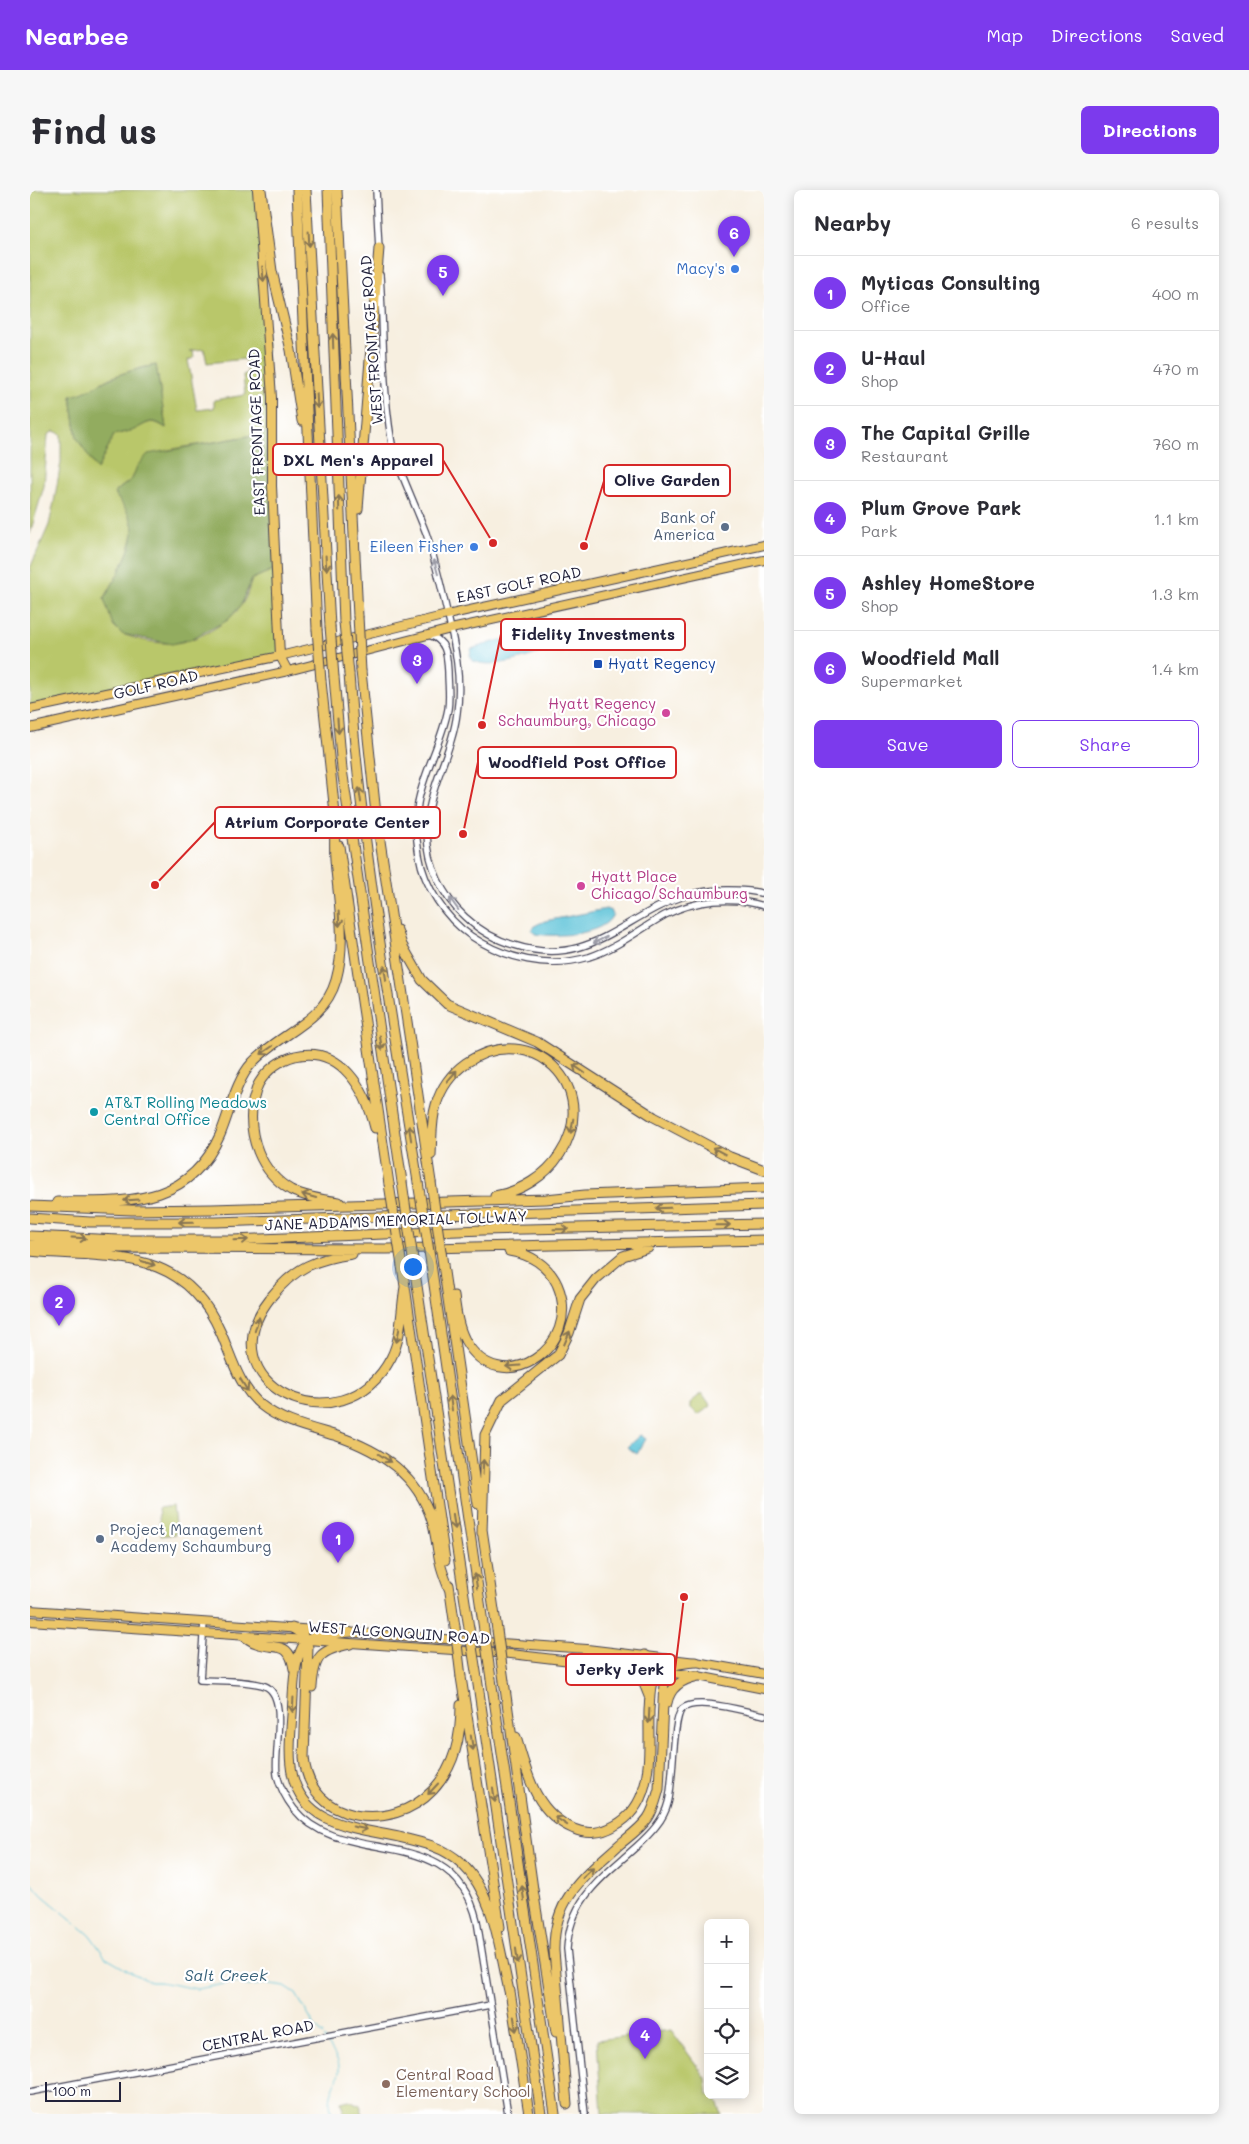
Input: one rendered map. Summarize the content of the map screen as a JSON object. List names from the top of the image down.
{
  "streets": {
    "highway": ["JANE ADDAMS MEMORIAL TOLLWAY"],
    "main road": [
      "EAST FRONTAGE ROAD",
      "EAST GOLF ROAD",
      "GOLF ROAD",
      "WEST ALGONQUIN ROAD"
    ],
    "street": ["WEST FRONTAGE ROAD", "CENTRAL ROAD"]
  },
  "crossings": [
    ["WEST FRONTAGE ROAD", "EAST GOLF ROAD"],
    ["EAST FRONTAGE ROAD", "EAST GOLF ROAD"],
    ["EAST FRONTAGE ROAD", "GOLF ROAD"],
    ["EAST GOLF ROAD", "GOLF ROAD"]
  ],
  "one_way": ["EAST FRONTAGE ROAD"],
  "water": ["Salt Creek"],
  "places": {
    "other": [
      "Macy's",
      "Bank of America",
      "DXL Men's Apparel",
      "Olive Garden",
      "Eileen Fisher",
      "Hyatt Regency Schaumburg, Chicago",
      "Fidelity Investments",
      "Woodfield Post Office",
      "Atrium Corporate Center",
      "Hyatt Place Chicago/Schaumburg",
      "AT&T Rolling Meadows Central Office",
      "Project Management Academy Schaumburg",
      "Jerky Jerk",
      "Central Road Elementary School"
    ],
    "transit": ["Hyatt Regency"]
  },
  "scale_bar": "100 m",
  "page": {
    "header": "Nearbee",
    "nav": ["Map", "Directions", "Saved"],
    "buttons": [
      "Directions",
      ["Save", "Share"]
    ],
    "title": "Find us",
    "heading": ["Nearby", "6 results"],
    "pins": [
      "6",
      "5",
      "3",
      "2",
      "1",
      "4"
    ],
    "list": [
      {
        "mark": "1",
        "name": "Myticas Consulting",
        "note": "Office",
        "value": "400 m"
      },
      {
        "mark": "2",
        "name": "U-Haul",
        "note": "Shop",
        "value": "470 m"
      },
      {
        "mark": "3",
        "name": "The Capital Grille",
        "note": "Restaurant",
        "value": "760 m"
      },
      {
        "mark": "4",
        "name": "Plum Grove Park",
        "note": "Park",
        "value": "1.1 km"
      },
      {
        "mark": "5",
        "name": "Ashley HomeStore",
        "note": "Shop",
        "value": "1.3 km"
      },
      {
        "mark": "6",
        "name": "Woodfield Mall",
        "note": "Supermarket",
        "value": "1.4 km"
      }
    ],
    "map_buttons": ["+", "−"],
    "scale": "100 m"
  }
}
